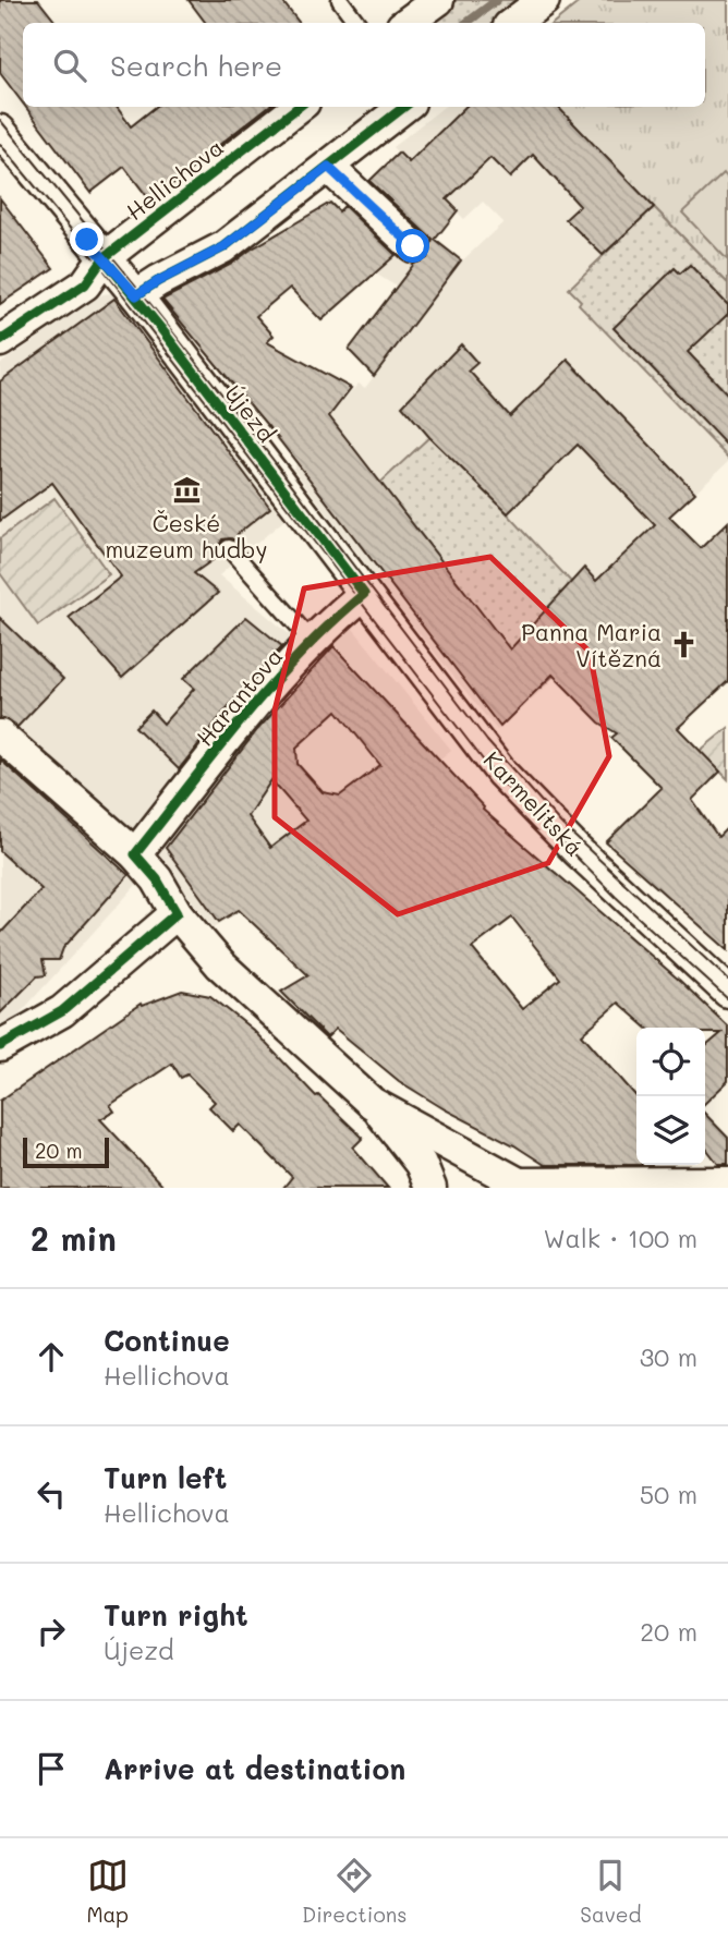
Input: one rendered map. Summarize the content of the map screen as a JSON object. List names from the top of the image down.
{
  "streets": {
    "street": [
      "Hellichova",
      "Újezd",
      "Harantova",
      "Karmelitská"
    ]
  },
  "crossings": [
    ["Hellichova", "Újezd"],
    ["Újezd", "Harantova"],
    ["Újezd", "Karmelitská"],
    ["Harantova", "Karmelitská"]
  ],
  "places": {
    "museum": ["České muzeum hudby"],
    "church": ["Panna Maria Vítězná"]
  },
  "scale_bar": "20 m",
  "page": {
    "search": "Search here",
    "scale": "20 m",
    "heading": ["2 min", "Walk · 100 m"],
    "list": [
      ["Continue", "Hellichova", "30 m"],
      ["Turn left", "Hellichova", "50 m"],
      ["Turn right", "Újezd", "20 m"],
      "Arrive at destination"
    ],
    "nav": ["Map", "Directions", "Saved"]
  }
}
